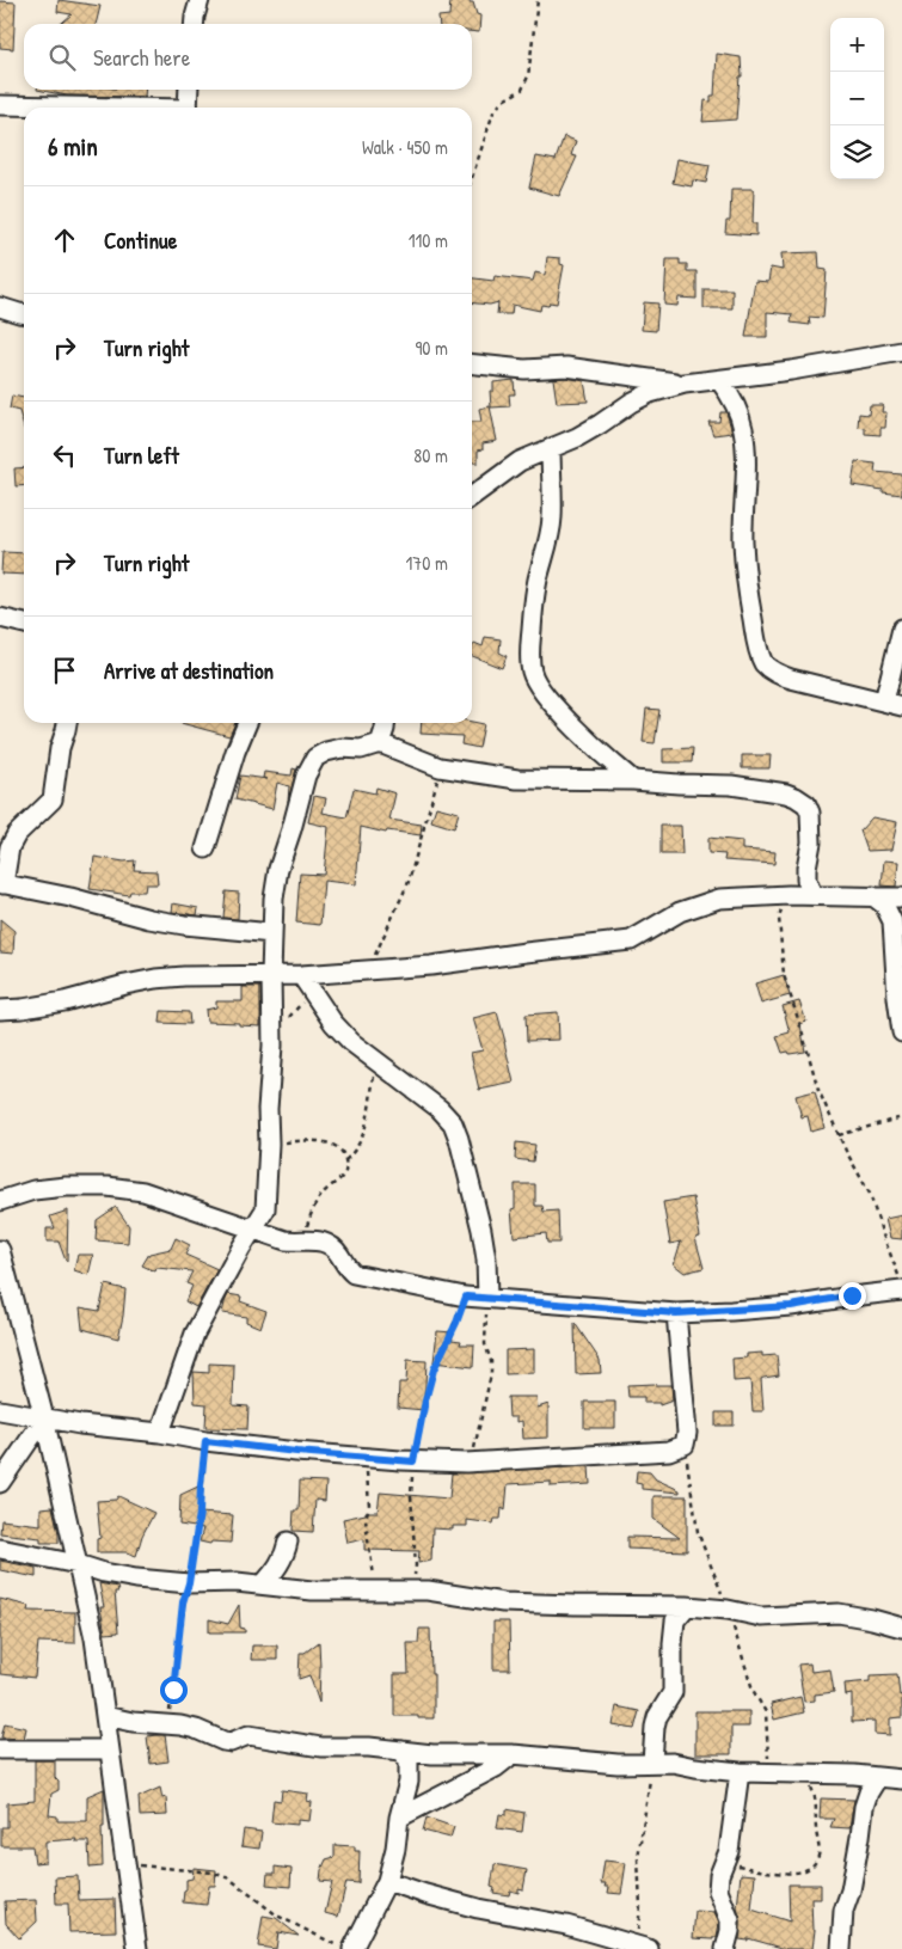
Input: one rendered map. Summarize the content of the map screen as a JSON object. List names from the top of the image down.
{
  "page": {
    "map_buttons": ["+", "−"],
    "search": "Search here",
    "heading": ["6 min", "Walk · 450 m"],
    "list": [
      ["Continue", "110 m"],
      ["Turn right", "90 m"],
      ["Turn left", "80 m"],
      ["Turn right", "170 m"],
      "Arrive at destination"
    ]
  }
}
